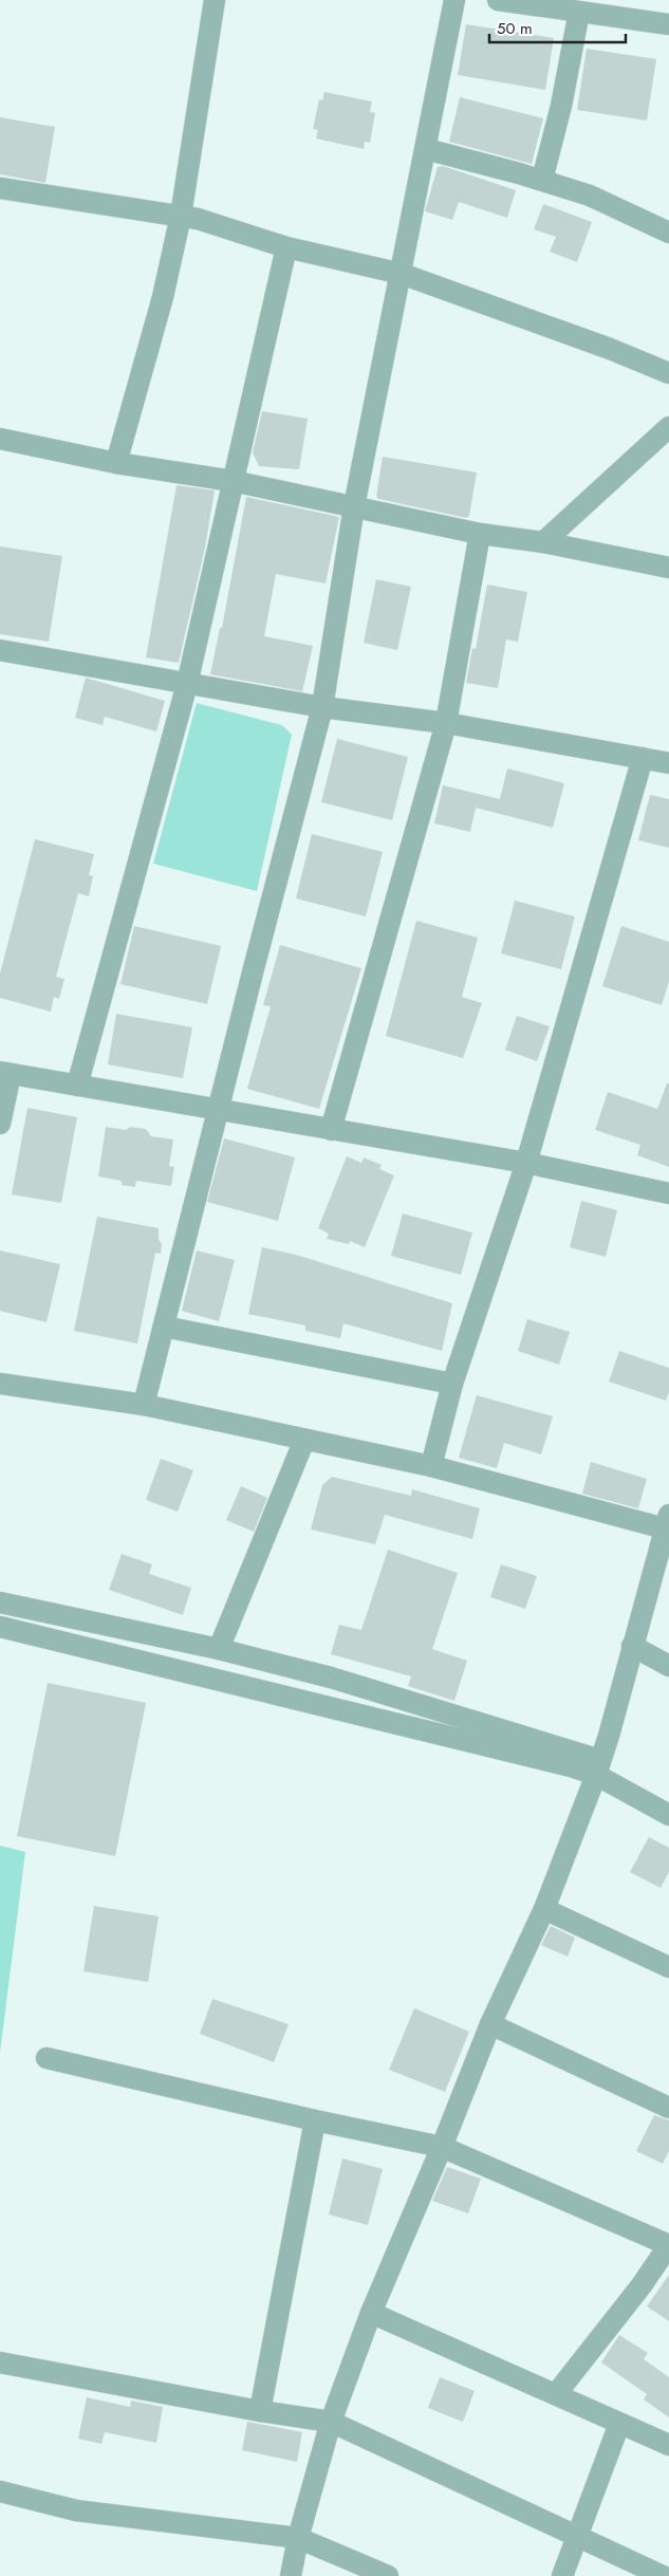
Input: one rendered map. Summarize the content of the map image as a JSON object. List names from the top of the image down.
{
  "scale_bar": "50 m"
}
